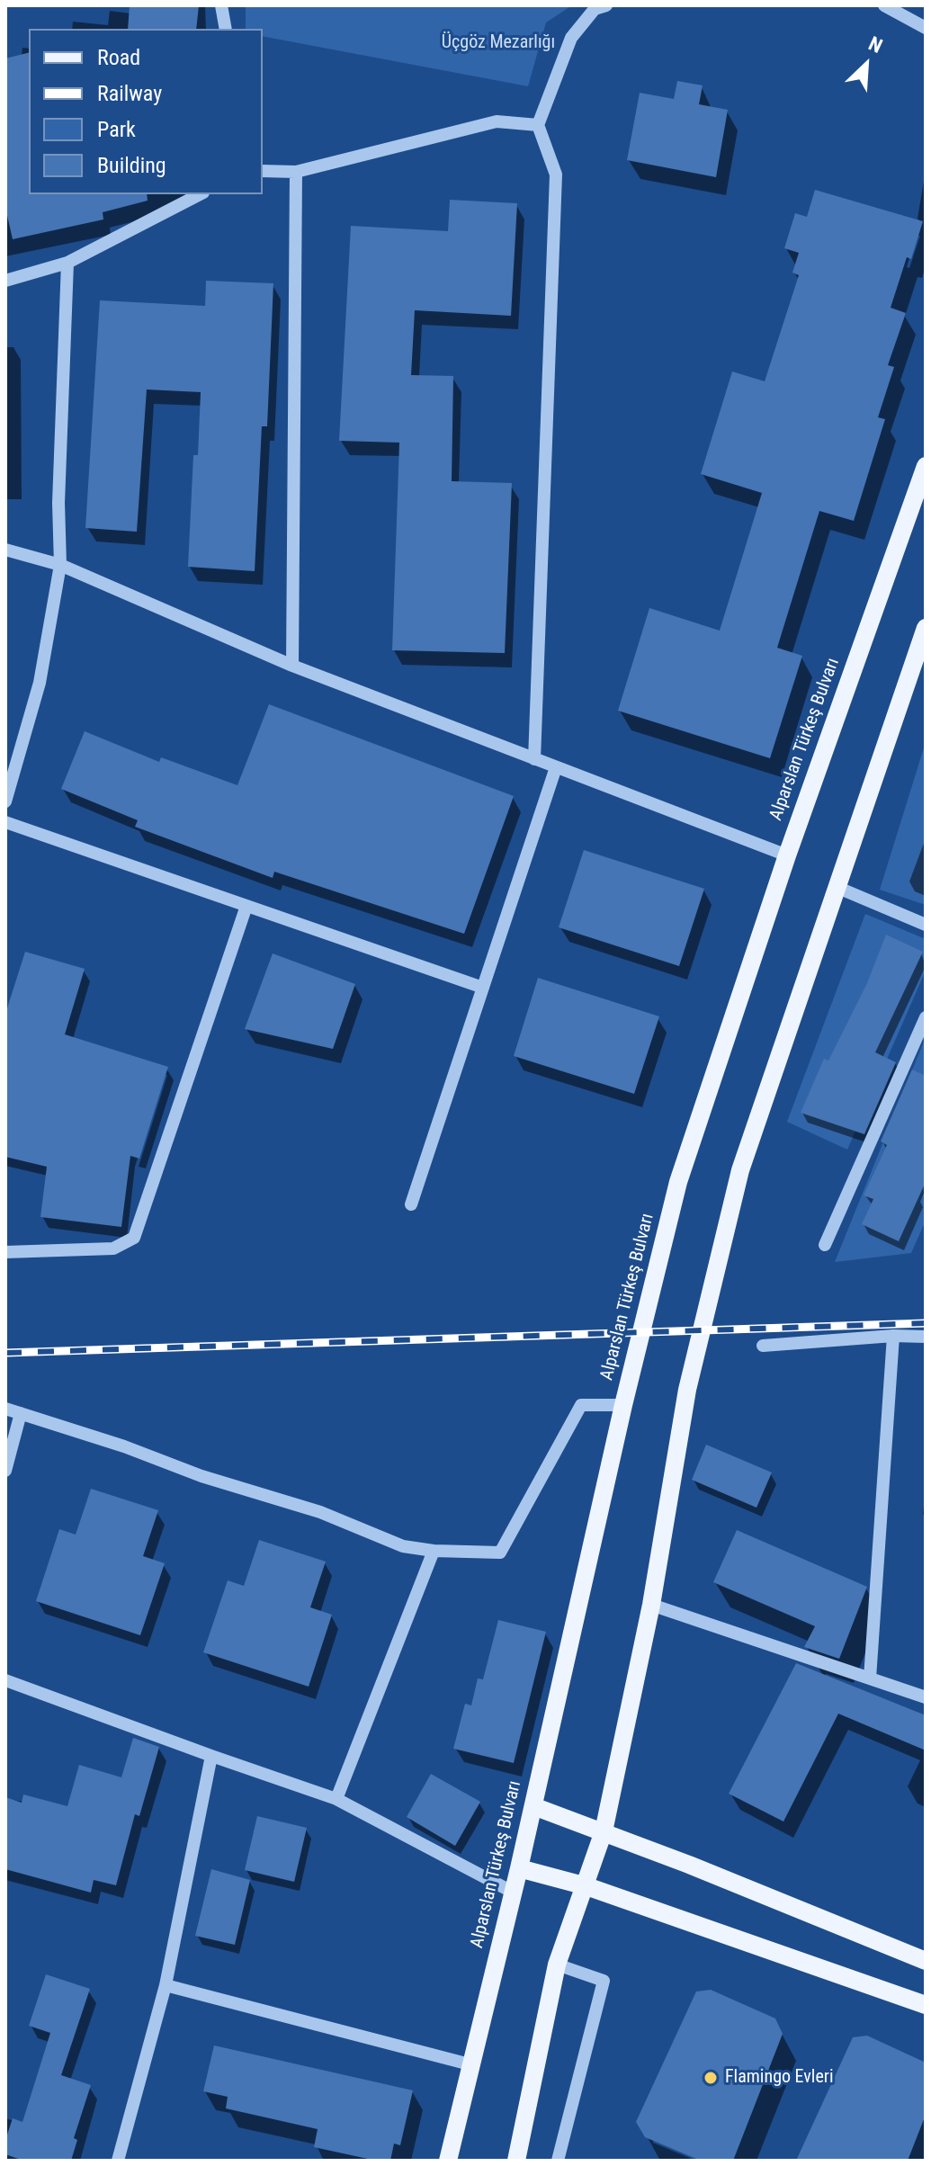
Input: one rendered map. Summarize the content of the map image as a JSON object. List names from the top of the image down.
{
  "streets": {
    "main road": ["Alparslan Türkeş Bulvarı"]
  },
  "parks": ["Üçgöz Mezarlığı"],
  "places": ["Flamingo Evleri"],
  "legend": [
    "Road",
    "Railway",
    "Park",
    "Building"
  ],
  "north": "top right"
}
